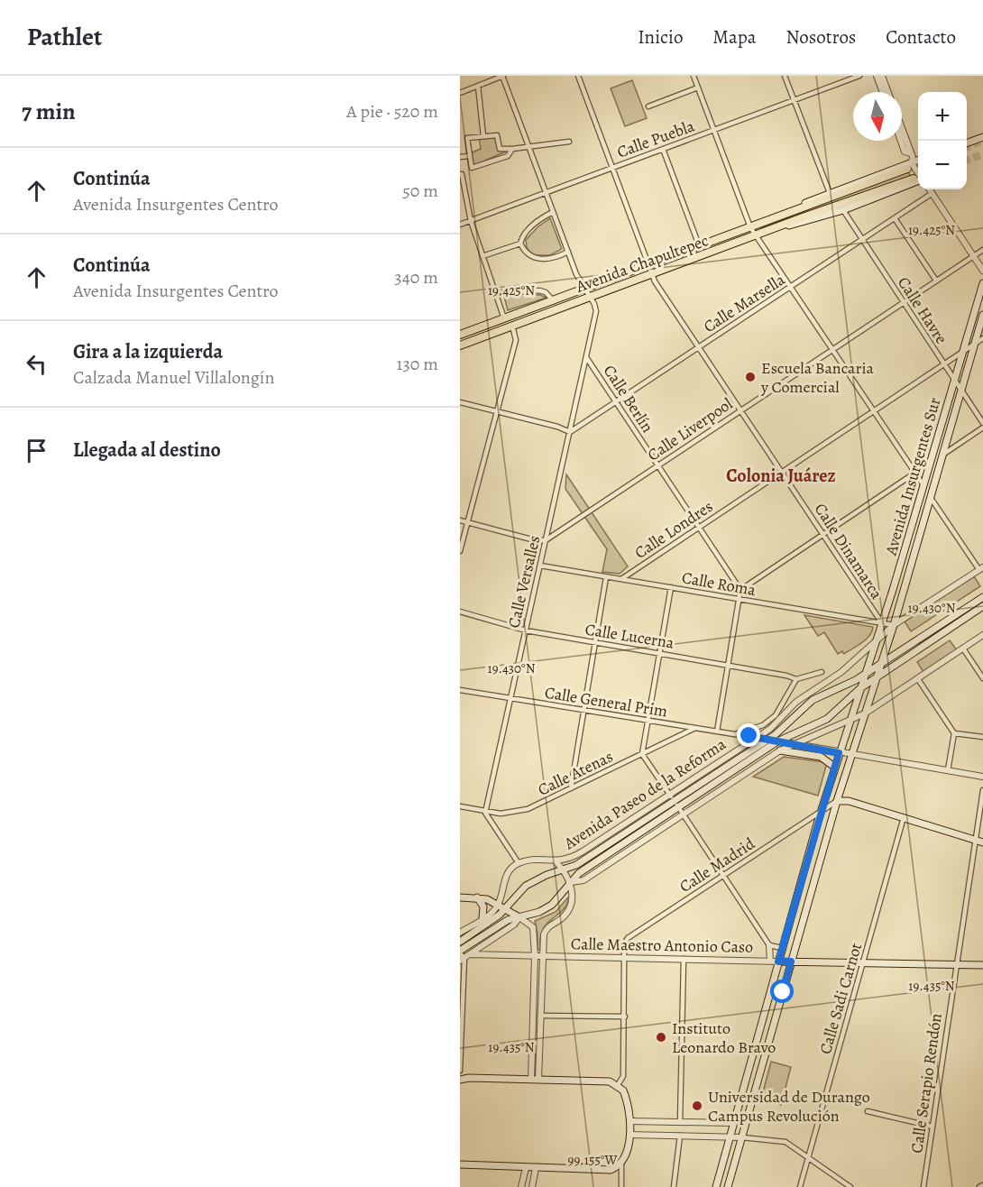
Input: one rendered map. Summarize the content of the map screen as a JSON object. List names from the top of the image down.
{
  "streets": {
    "main road": [
      "Avenida Chapultepec",
      "Avenida Insurgentes Sur",
      "Avenida Paseo de la Reforma",
      "Calle Maestro Antonio Caso"
    ],
    "street": [
      "Calle Puebla",
      "Calle Marsella",
      "Calle Havre",
      "Calle Berlín",
      "Calle Liverpool",
      "Calle Londres",
      "Calle Dinamarca",
      "Calle Versalles",
      "Calle Roma",
      "Calle Lucerna",
      "Calle General Prim",
      "Calle Atenas",
      "Calle Madrid",
      "Calle Sadi Carnot",
      "Calle Serapio Rendón"
    ]
  },
  "crossings": [
    ["Calle Puebla", "Calle Dinamarca"],
    ["Avenida Chapultepec", "Calle Havre"],
    ["Avenida Chapultepec", "Calle Dinamarca"],
    ["Avenida Chapultepec", "Calle Versalles"],
    ["Calle Marsella", "Calle Havre"],
    ["Calle Marsella", "Calle Berlín"],
    ["Calle Marsella", "Calle Dinamarca"],
    ["Calle Marsella", "Calle Versalles"],
    ["Calle Havre", "Calle Liverpool"],
    ["Calle Havre", "Avenida Insurgentes Sur"],
    ["Calle Havre", "Calle Londres"],
    ["Calle Berlín", "Calle Liverpool"],
    ["Calle Berlín", "Calle Londres"],
    ["Calle Berlín", "Calle Versalles"],
    ["Calle Liverpool", "Calle Dinamarca"],
    ["Calle Liverpool", "Calle Versalles"],
    ["Avenida Insurgentes Sur", "Calle Londres"],
    ["Avenida Insurgentes Sur", "Calle Dinamarca"],
    ["Avenida Insurgentes Sur", "Calle Roma"],
    ["Avenida Insurgentes Sur", "Avenida Paseo de la Reforma"],
    ["Avenida Insurgentes Sur", "Calle Madrid"],
    ["Avenida Insurgentes Sur", "Calle Maestro Antonio Caso"],
    ["Calle Londres", "Calle Dinamarca"],
    ["Calle Londres", "Calle Roma"],
    ["Calle Dinamarca", "Calle Roma"],
    ["Calle Versalles", "Calle Roma"],
    ["Calle Versalles", "Calle Lucerna"],
    ["Calle Versalles", "Calle General Prim"],
    ["Calle Versalles", "Calle Atenas"],
    ["Calle Roma", "Avenida Paseo de la Reforma"],
    ["Calle Lucerna", "Avenida Paseo de la Reforma"],
    ["Calle General Prim", "Calle Atenas"],
    ["Calle General Prim", "Avenida Paseo de la Reforma"],
    ["Avenida Paseo de la Reforma", "Calle Maestro Antonio Caso"],
    ["Calle Madrid", "Calle Maestro Antonio Caso"],
    ["Calle Maestro Antonio Caso", "Calle Sadi Carnot"],
    ["Calle Maestro Antonio Caso", "Calle Serapio Rendón"]
  ],
  "districts": ["Colonia Juárez"],
  "places": ["Escuela Bancaria y Comercial", "Instituto Leonardo Bravo", "Universidad de Durango Campus Revolución"],
  "north": "bottom",
  "page": {
    "header": "Pathlet",
    "nav": [
      "Inicio",
      "Mapa",
      "Nosotros",
      "Contacto"
    ],
    "heading": ["7 min", "A pie · 520 m"],
    "map_buttons": ["+", "−"],
    "list": [
      ["Continúa", "Avenida Insurgentes Centro", "50 m"],
      ["Continúa", "Avenida Insurgentes Centro", "340 m"],
      ["Gira a la izquierda", "Calzada Manuel Villalongín", "130 m"],
      "Llegada al destino"
    ]
  },
  "coordinates": [
    "19.425°N",
    "19.430°N",
    "19.435°N",
    "99.155°W"
  ]
}
